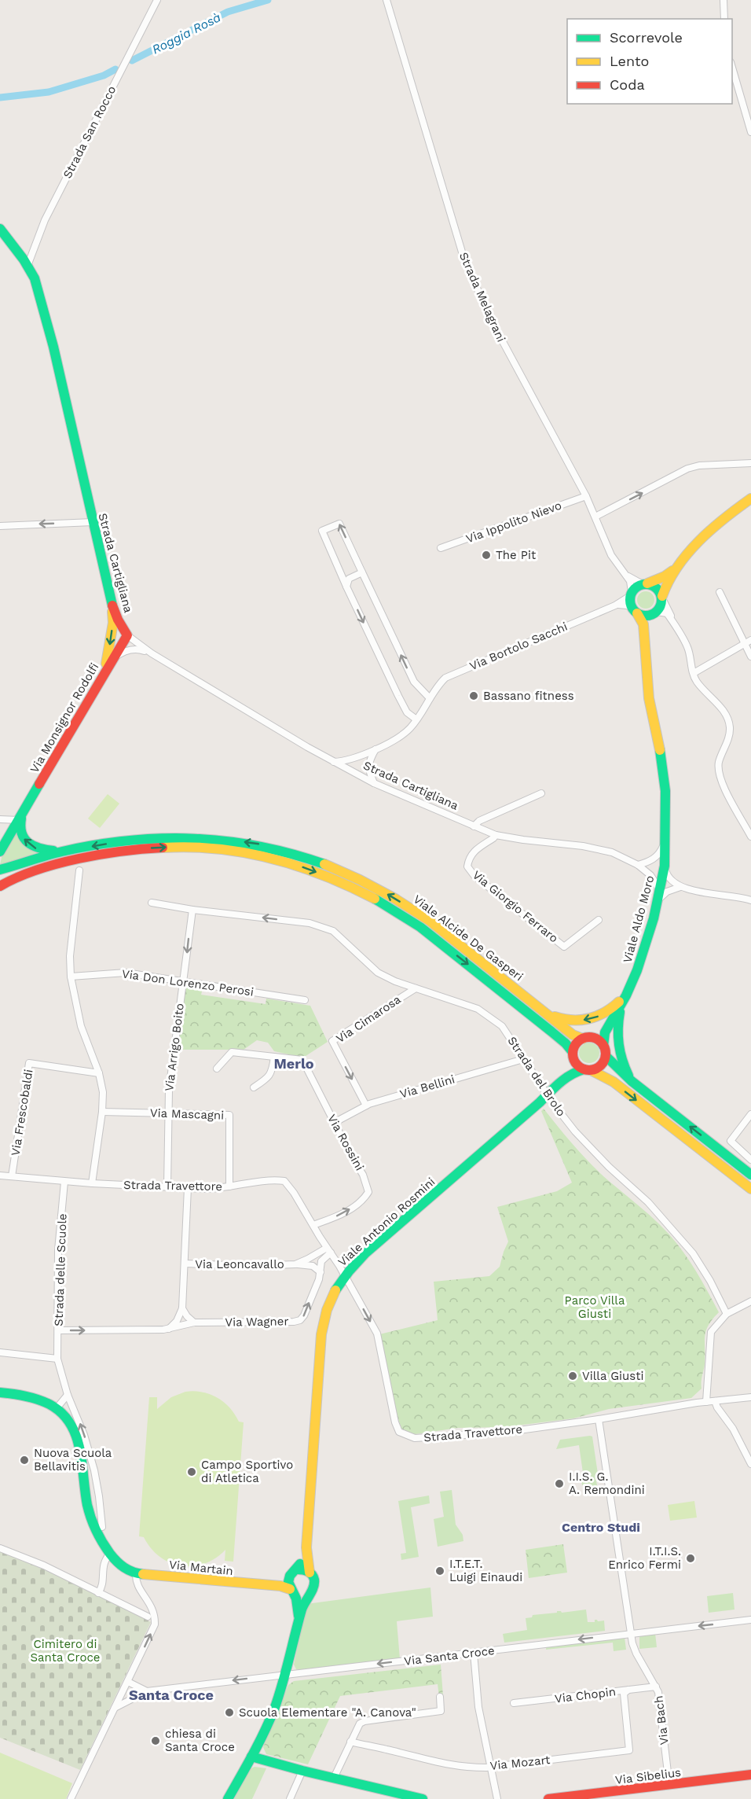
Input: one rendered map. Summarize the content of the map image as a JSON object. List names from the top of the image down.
{
  "streets": {
    "main road": [
      "Strada Cartigliana",
      "Via Monsignor Rodolfi",
      "Viale Aldo Moro",
      "Viale Alcide De Gasperi",
      "Viale Antonio Rosmini",
      "Via Martain",
      "Via Sibelius"
    ],
    "street": [
      "Strada San Rocco",
      "Strada Melagrani",
      "Via Ippolito Nievo",
      "Via Bortolo Sacchi",
      "Via Giorgio Ferraro",
      "Via Don Lorenzo Perosi",
      "Via Cimarosa",
      "Via Arrigo Boito",
      "Strada del Brolo",
      "Via Bellini",
      "Via Frescobaldi",
      "Via Mascagni",
      "Via Rossini",
      "Strada Travettore",
      "Via Leoncavallo",
      "Strada delle Scuole",
      "Via Wagner",
      "Via Santa Croce",
      "Via Chopin",
      "Via Bach",
      "Via Mozart"
    ]
  },
  "crossings": [
    ["Strada San Rocco", "Strada Cartigliana"],
    ["Strada Melagrani", "Via Ippolito Nievo"],
    ["Strada Melagrani", "Via Bortolo Sacchi"],
    ["Strada Melagrani", "Viale Aldo Moro"],
    ["Strada Cartigliana", "Via Bortolo Sacchi"],
    ["Strada Cartigliana", "Via Monsignor Rodolfi"],
    ["Strada Cartigliana", "Via Giorgio Ferraro"],
    ["Strada Cartigliana", "Viale Aldo Moro"],
    ["Via Bortolo Sacchi", "Viale Aldo Moro"],
    ["Via Monsignor Rodolfi", "Viale Alcide De Gasperi"],
    ["Viale Aldo Moro", "Viale Alcide De Gasperi"],
    ["Viale Aldo Moro", "Viale Antonio Rosmini"],
    ["Viale Alcide De Gasperi", "Viale Antonio Rosmini"],
    ["Via Don Lorenzo Perosi", "Via Arrigo Boito"],
    ["Via Cimarosa", "Strada del Brolo"],
    ["Via Cimarosa", "Via Bellini"],
    ["Via Arrigo Boito", "Strada del Brolo"],
    ["Via Arrigo Boito", "Via Mascagni"],
    ["Via Arrigo Boito", "Strada Travettore"],
    ["Strada del Brolo", "Via Bellini"],
    ["Strada del Brolo", "Viale Antonio Rosmini"],
    ["Via Bellini", "Via Rossini"],
    ["Via Frescobaldi", "Strada Travettore"],
    ["Via Mascagni", "Strada Travettore"],
    ["Via Rossini", "Strada Travettore"],
    ["Strada Travettore", "Viale Antonio Rosmini"],
    ["Strada Travettore", "Via Leoncavallo"],
    ["Strada Travettore", "Strada delle Scuole"],
    ["Strada Travettore", "Via Wagner"],
    ["Strada Travettore", "Via Bach"],
    ["Viale Antonio Rosmini", "Via Martain"],
    ["Viale Antonio Rosmini", "Via Santa Croce"],
    ["Via Leoncavallo", "Via Wagner"],
    ["Strada delle Scuole", "Via Wagner"],
    ["Via Santa Croce", "Via Bach"],
    ["Via Chopin", "Via Bach"],
    ["Via Chopin", "Via Mozart"],
    ["Via Bach", "Via Sibelius"]
  ],
  "one_way": ["Via Wagner", "Via Santa Croce"],
  "districts": ["Merlo", "Centro Studi", "Santa Croce"],
  "water": ["Roggia Rosà"],
  "parks": ["Parco Villa Giusti", "Cimitero di Santa Croce"],
  "places": [
    "The Pit",
    "Bassano fitness",
    "Villa Giusti",
    "Nuova Scuola Bellavitis",
    "Campo Sportivo di Atletica",
    "I.I.S. G. A. Remondini",
    "I.T.I.S. Enrico Fermi",
    "I.T.E.T. Luigi Einaudi",
    "Scuola Elementare \"A. Canova\"",
    "chiesa di Santa Croce"
  ],
  "legend": ["Scorrevole", "Lento", "Coda"]
}
